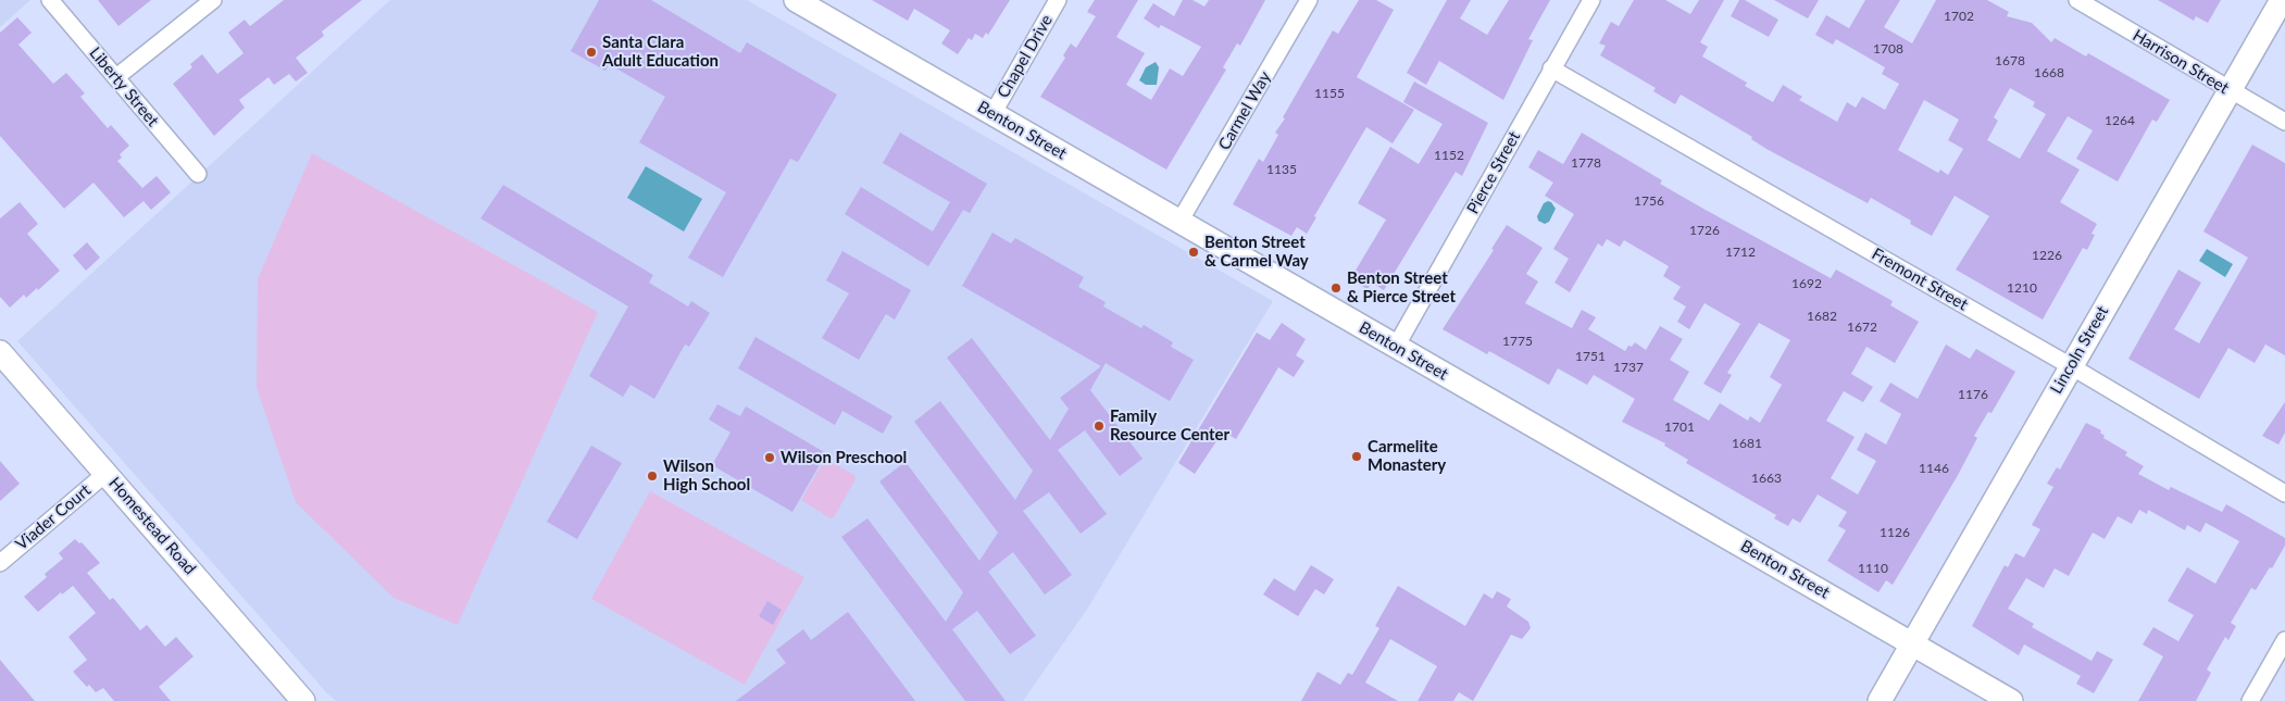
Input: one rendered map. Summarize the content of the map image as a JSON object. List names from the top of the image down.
{
  "streets": {
    "main road": ["Benton Street", "Lincoln Street", "Homestead Road"],
    "street": [
      "Chapel Drive",
      "Harrison Street",
      "Liberty Street",
      "Carmel Way",
      "Pierce Street",
      "Fremont Street",
      "Viader Court"
    ]
  },
  "crossings": [
    ["Chapel Drive", "Benton Street"],
    ["Harrison Street", "Lincoln Street"],
    ["Carmel Way", "Benton Street"],
    ["Benton Street", "Pierce Street"],
    ["Benton Street", "Lincoln Street"],
    ["Pierce Street", "Fremont Street"],
    ["Fremont Street", "Lincoln Street"],
    ["Viader Court", "Homestead Road"]
  ],
  "places": [
    "Santa Clara Adult Education",
    "Benton Street & Carmel Way",
    "Benton Street & Pierce Street",
    "Family Resource Center",
    "Carmelite Monastery",
    "Wilson Preschool",
    "Wilson High School"
  ],
  "house_numbers": [
    "1702",
    "1708",
    "1678",
    "1668",
    "1155",
    "1264",
    "1152",
    "1778",
    "1135",
    "1756",
    "1726",
    "1712",
    "1226",
    "1692",
    "1210",
    "1682",
    "1672",
    "1775",
    "1751",
    "1737",
    "1176",
    "1701",
    "1681",
    "1146",
    "1663",
    "1126",
    "1110"
  ]
}
